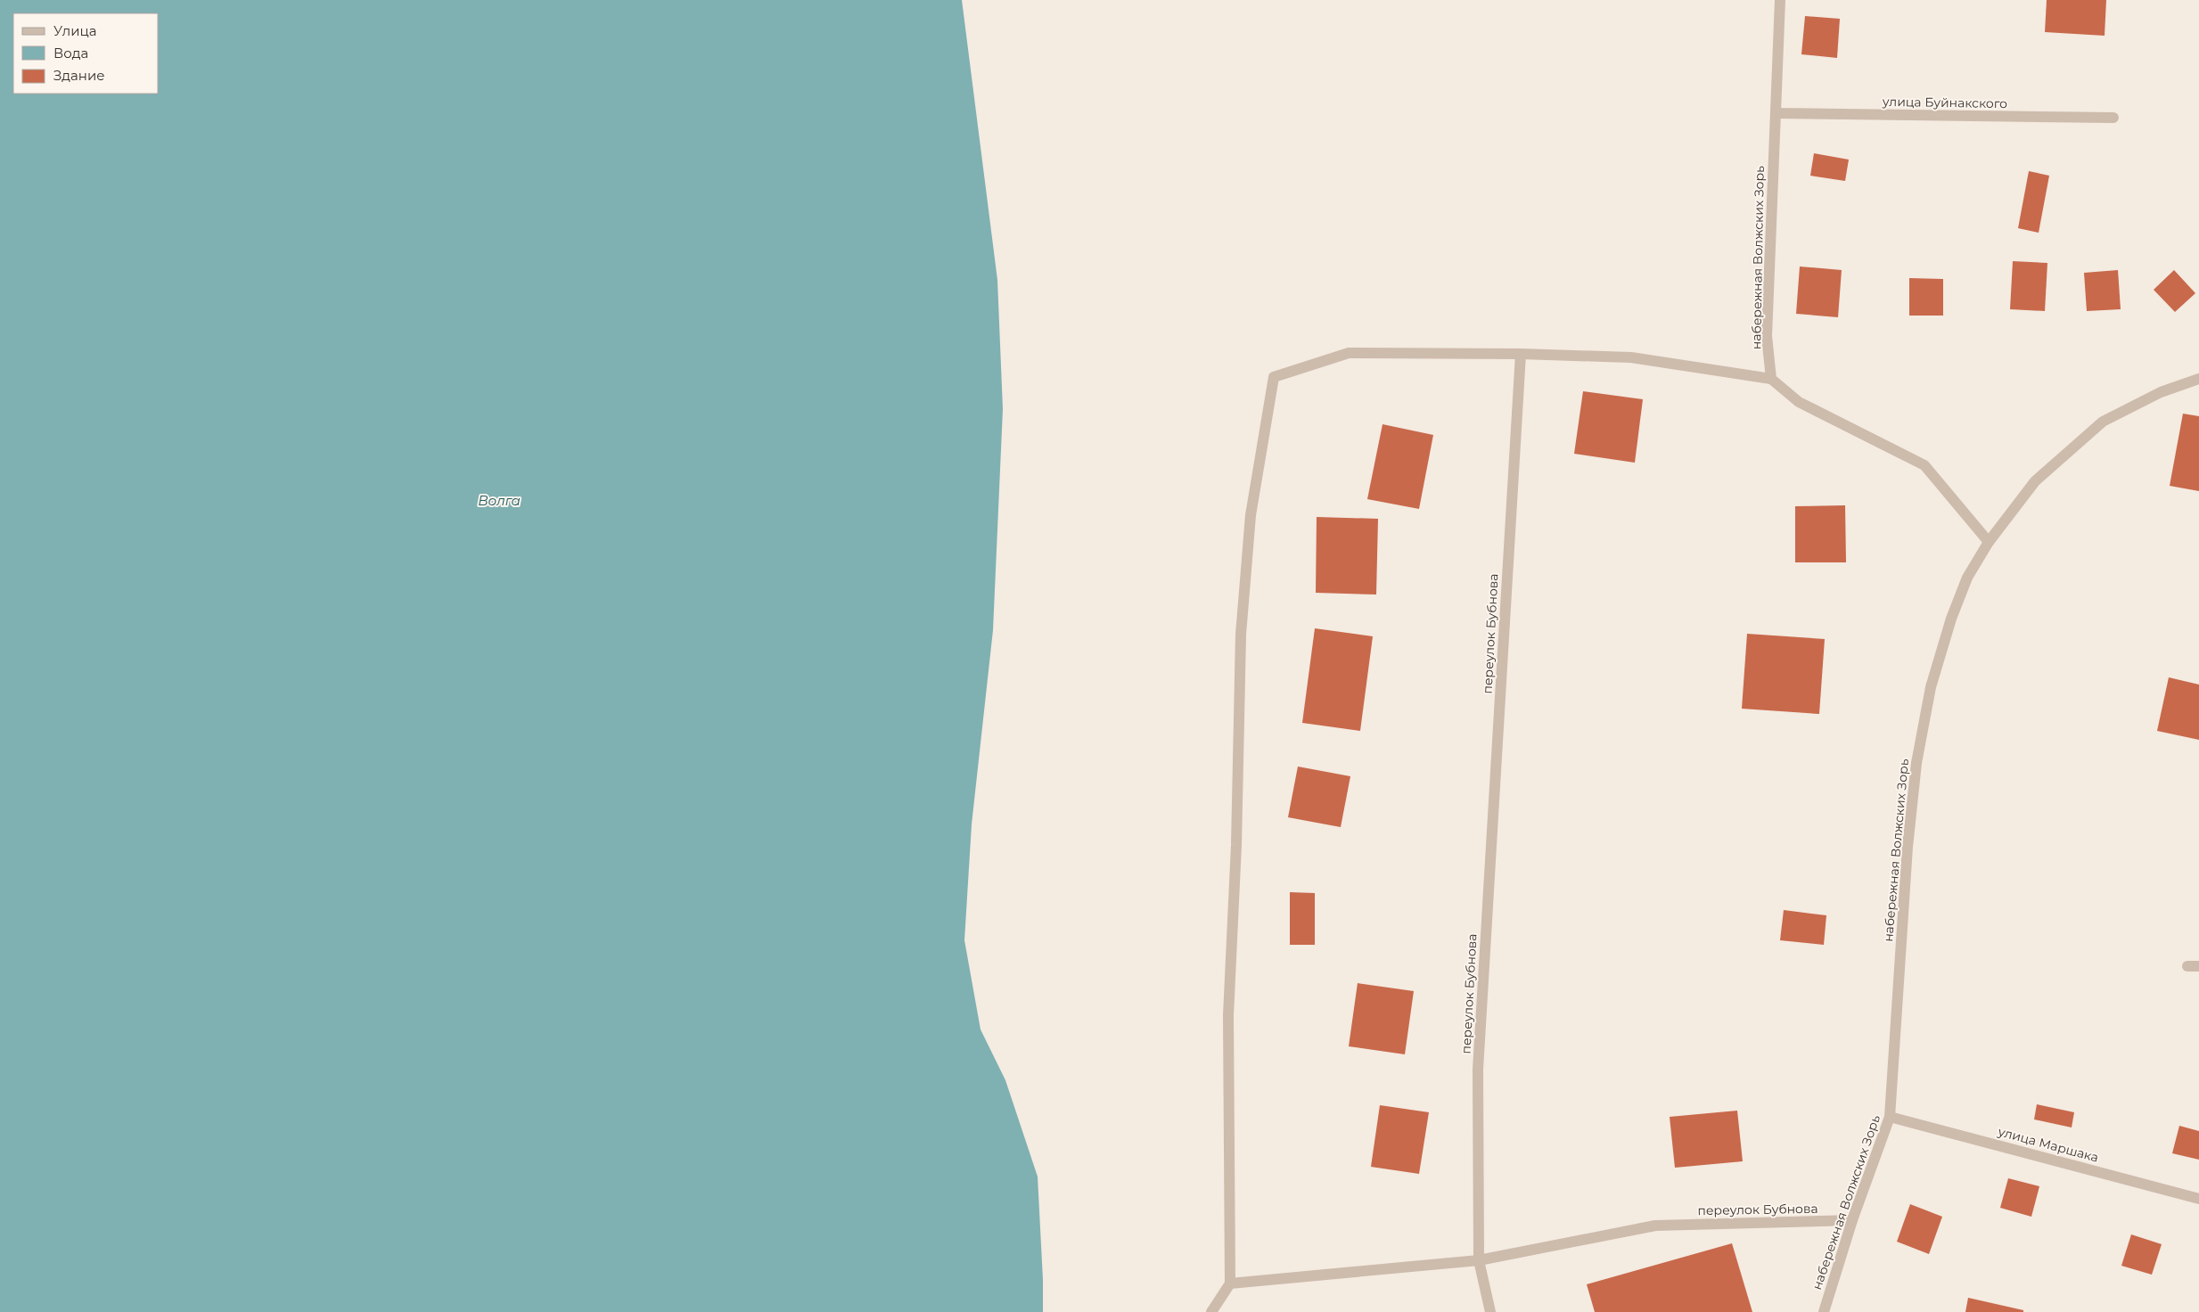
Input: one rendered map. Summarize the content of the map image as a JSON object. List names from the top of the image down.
{
  "streets": {
    "street": [
      "улица Буйнакского",
      "набережная Волжских Зорь",
      "переулок Бубнова",
      "улица Маршака"
    ]
  },
  "crossings": [
    ["улица Буйнакского", "набережная Волжских Зорь"],
    ["набережная Волжских Зорь", "переулок Бубнова"],
    ["набережная Волжских Зорь", "улица Маршака"]
  ],
  "water": ["Волга"],
  "legend": ["Улица", "Вода", "Здание"]
}
